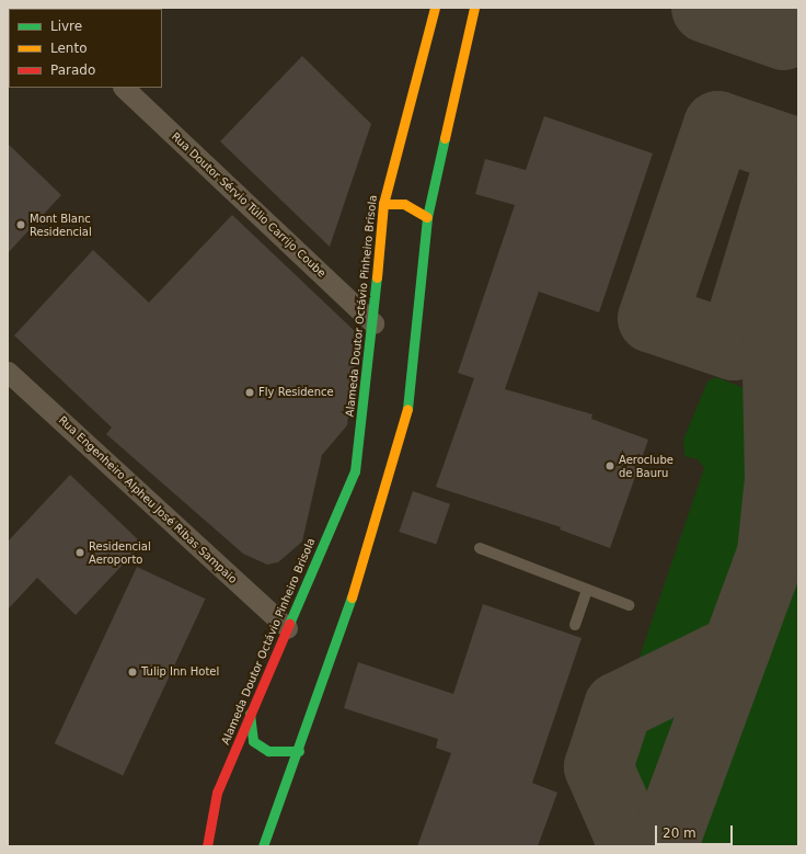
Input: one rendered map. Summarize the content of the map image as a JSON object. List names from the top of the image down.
{
  "streets": {
    "street": ["Rua Doutor Sérvio Túlio Carrijo Coube", "Alameda Doutor Octávio Pinheiro Brisola", "Rua Engenheiro Alpheu José Ribas Sampaio"]
  },
  "crossings": [
    ["Rua Doutor Sérvio Túlio Carrijo Coube", "Alameda Doutor Octávio Pinheiro Brisola"],
    ["Alameda Doutor Octávio Pinheiro Brisola", "Rua Engenheiro Alpheu José Ribas Sampaio"]
  ],
  "places": [
    "Mont Blanc Residencial",
    "Fly Residence",
    "Aeroclube de Bauru",
    "Residencial Aeroporto",
    "Tulip Inn Hotel"
  ],
  "legend": ["Livre", "Lento", "Parado"],
  "scale_bar": "20 m"
}
